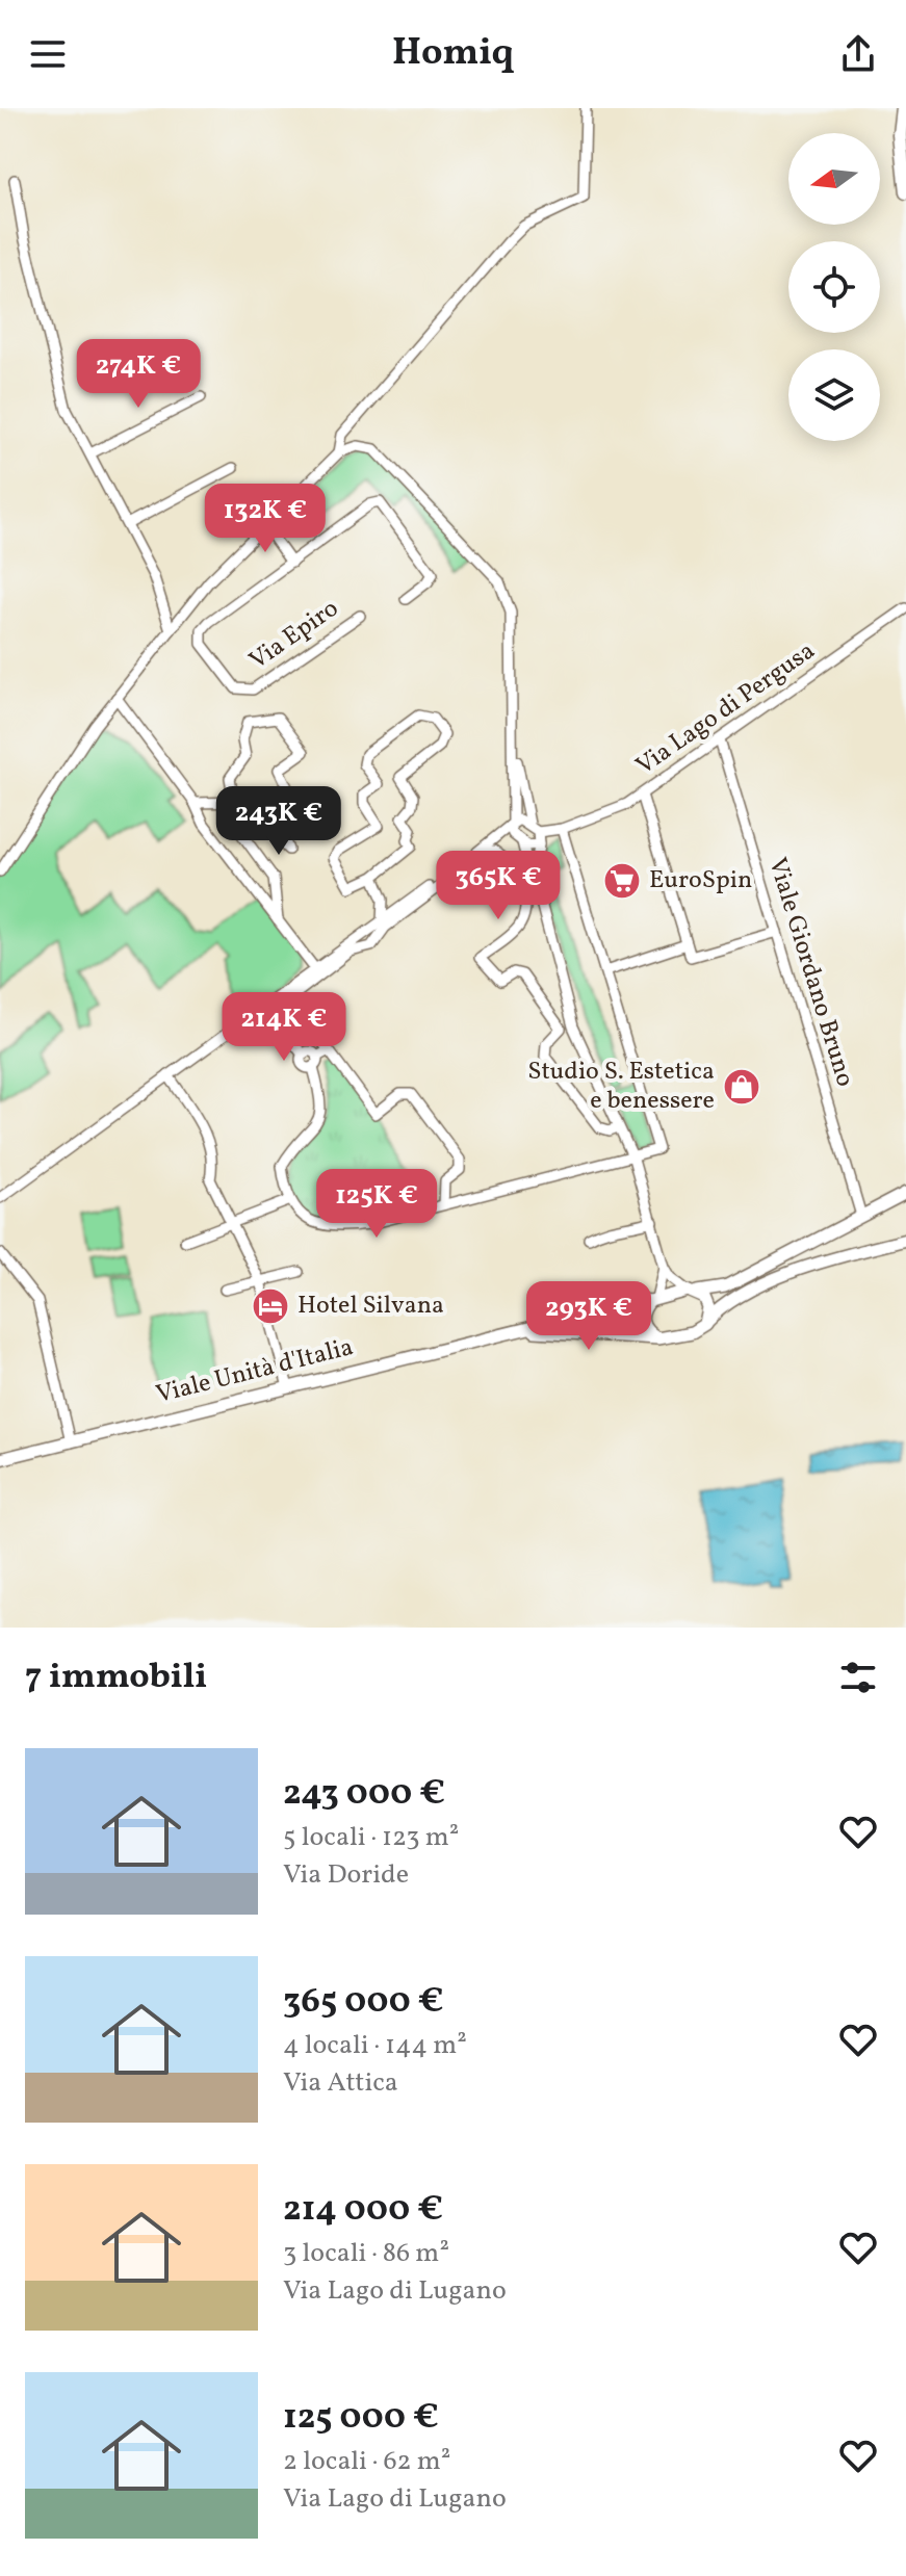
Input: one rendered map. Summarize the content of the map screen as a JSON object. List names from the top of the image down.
{
  "streets": {
    "main road": ["Viale Unità d'Italia"],
    "street": ["Via Epiro", "Via Lago di Pergusa", "Viale Giordano Bruno"]
  },
  "crossings": [
    ["Via Lago di Pergusa", "Viale Giordano Bruno"],
    ["Viale Giordano Bruno", "Viale Unità d'Italia"]
  ],
  "places": {
    "supermarket": ["EuroSpin"],
    "shop": ["Studio S. Estetica e benessere"],
    "hotel": ["Hotel Silvana"]
  },
  "north": "left",
  "page": {
    "header": "Homiq",
    "price": [
      "274K €",
      "132K €",
      "243K €",
      "365K €",
      "214K €",
      "125K €",
      "293K €"
    ],
    "heading": "7 immobili",
    "list": [
      {
        "name": "243 000 €",
        "note": "5 locali · 123 m² · Via Doride"
      },
      {
        "name": "365 000 €",
        "note": "4 locali · 144 m² · Via Attica"
      },
      {
        "name": "214 000 €",
        "note": "3 locali · 86 m² · Via Lago di Lugano"
      },
      {
        "name": "125 000 €",
        "note": "2 locali · 62 m² · Via Lago di Lugano"
      }
    ]
  }
}
